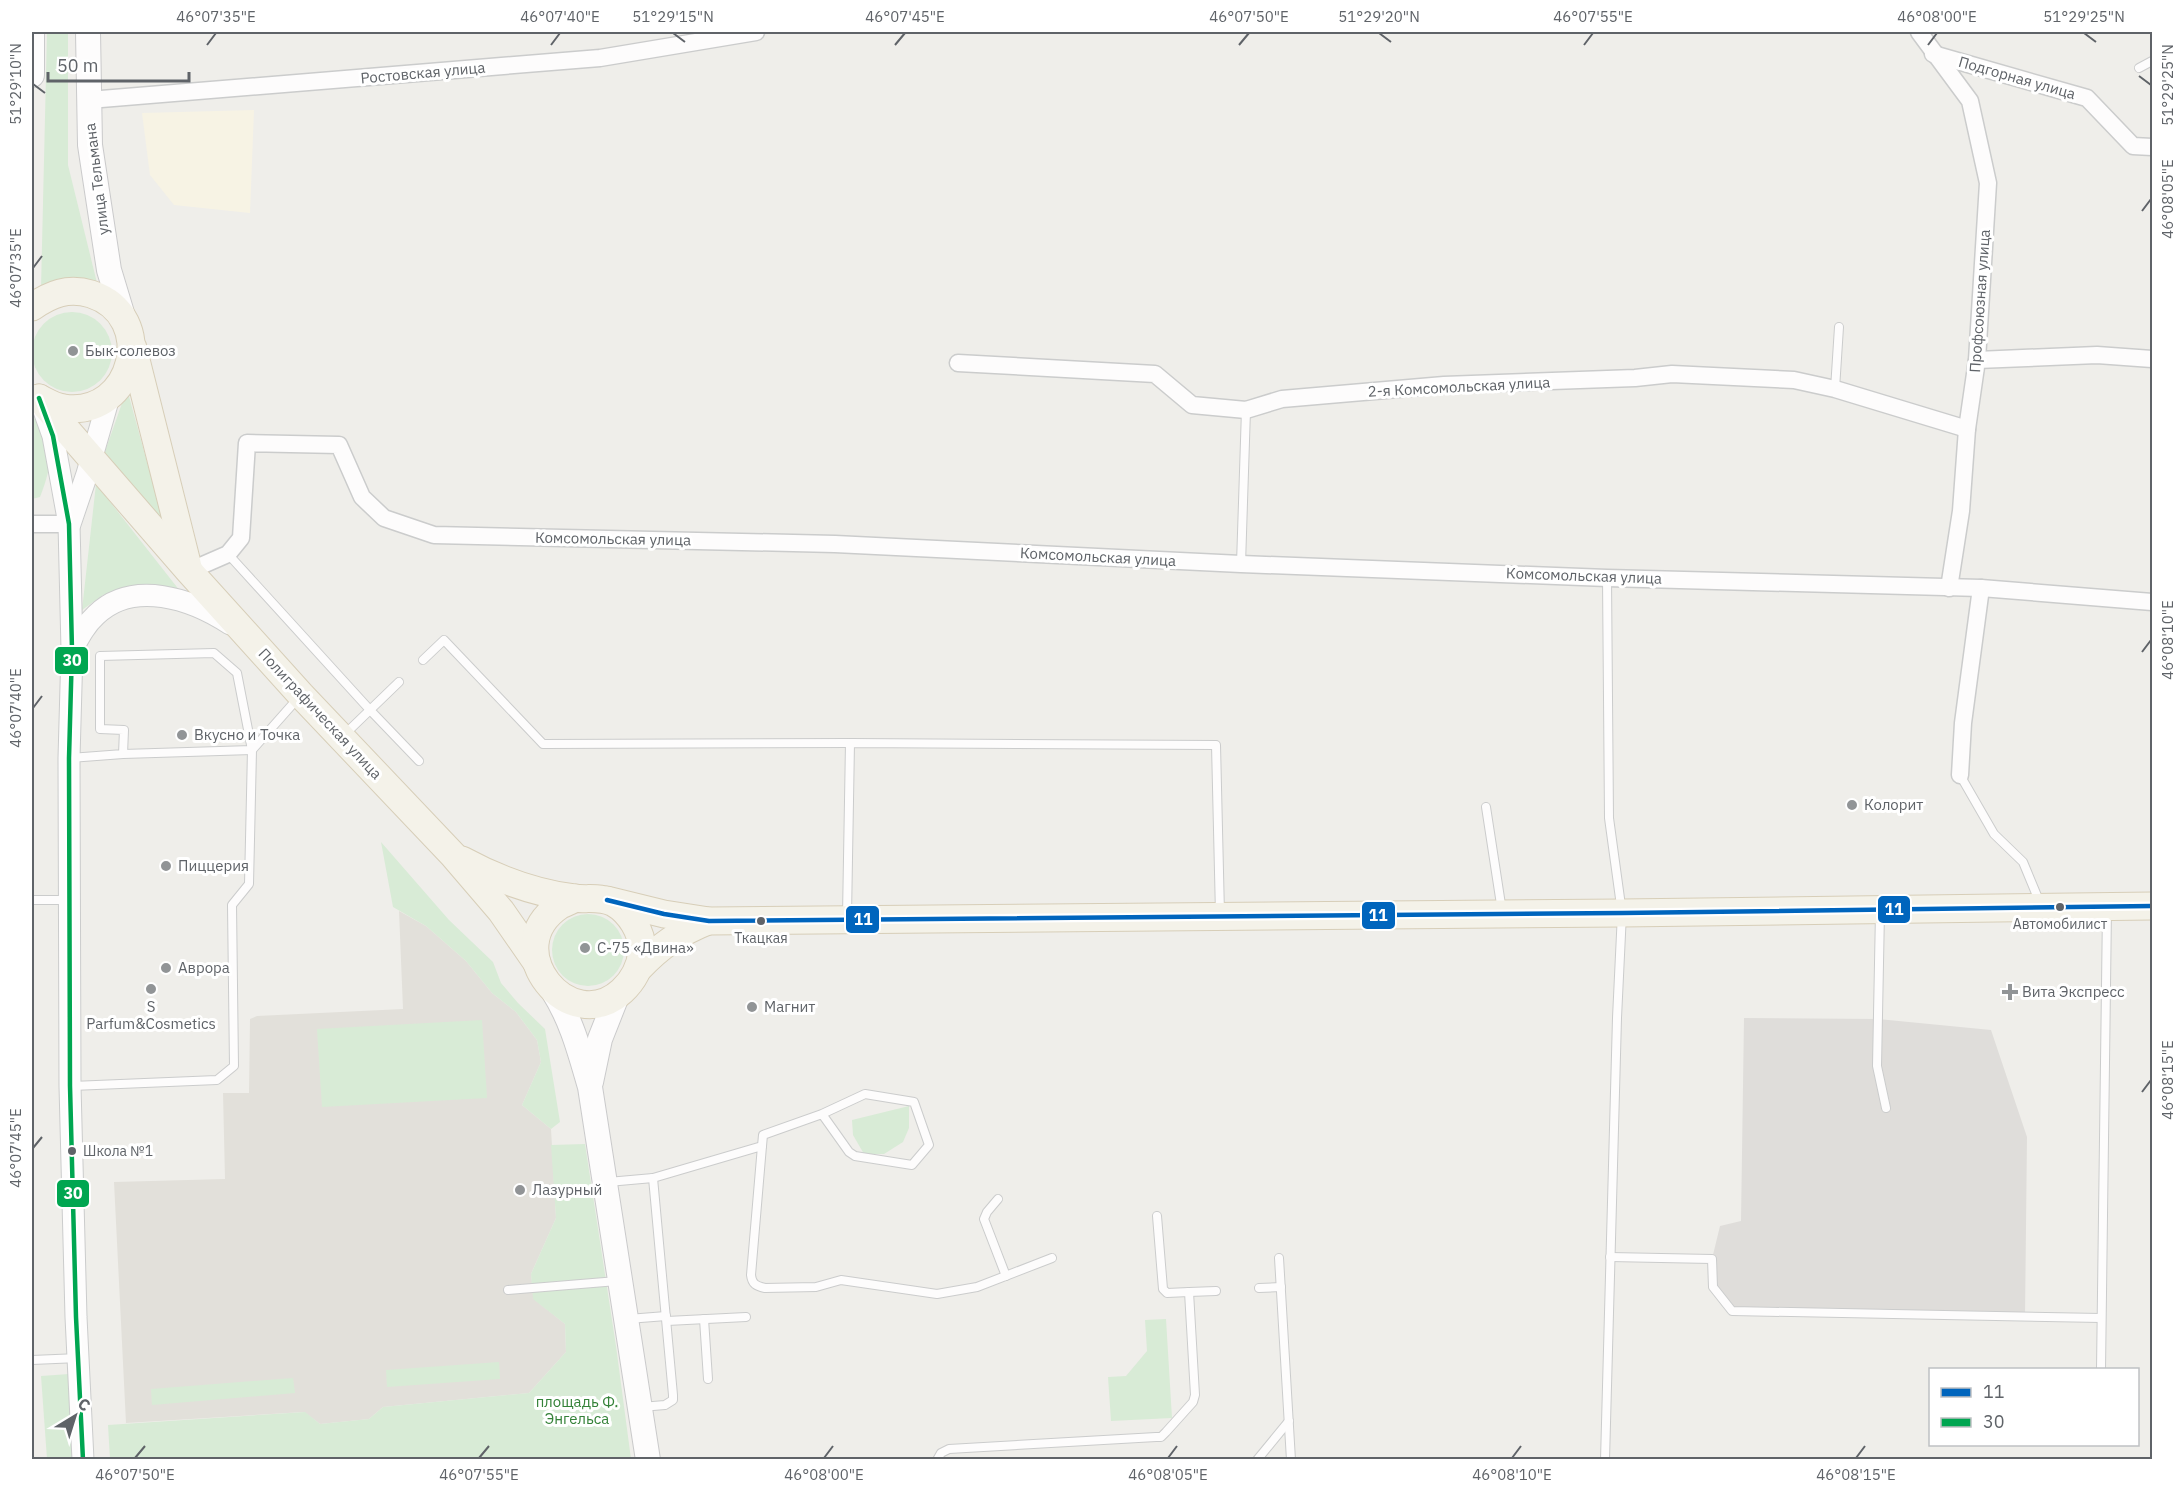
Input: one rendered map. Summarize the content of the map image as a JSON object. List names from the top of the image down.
{
  "streets": {
    "main road": ["улица Тельмана", "Полиграфическая улица"],
    "street": [
      "Ростовская улица",
      "Подгорная улица",
      "Профсоюзная улица",
      "2-я Комсомольская улица",
      "Комсомольская улица"
    ]
  },
  "crossings": [
    ["Ростовская улица", "улица Тельмана"],
    ["Подгорная улица", "Профсоюзная улица"],
    ["улица Тельмана", "Полиграфическая улица"],
    ["Профсоюзная улица", "2-я Комсомольская улица"],
    ["Профсоюзная улица", "Комсомольская улица"]
  ],
  "parks": ["площадь Ф. Энгельса"],
  "places": {
    "other": [
      "Бык-солевоз",
      "Вкусно и Точка",
      "Колорит",
      "Пиццерия",
      "Автомобилист",
      "Ткацкая",
      "С-75 «Двина»",
      "Аврора",
      "S Parfum&Cosmetics",
      "Магнит",
      "Школа №1",
      "Лазурный"
    ],
    "health": ["Вита Экспресс"]
  },
  "lines": ["transit line 30", "transit line 11"],
  "legend": ["11", "30"],
  "scale_bar": "50 m",
  "north": "top right",
  "coordinates": [
    "46°07'35\"E",
    "46°07'40\"E",
    "51°29'15\"N",
    "46°07'45\"E",
    "46°07'50\"E",
    "51°29'20\"N",
    "46°07'55\"E",
    "46°08'00\"E",
    "51°29'25\"N",
    "51°29'10\"N",
    "46°08'05\"E",
    "46°08'10\"E",
    "46°08'15\"E"
  ]
}
